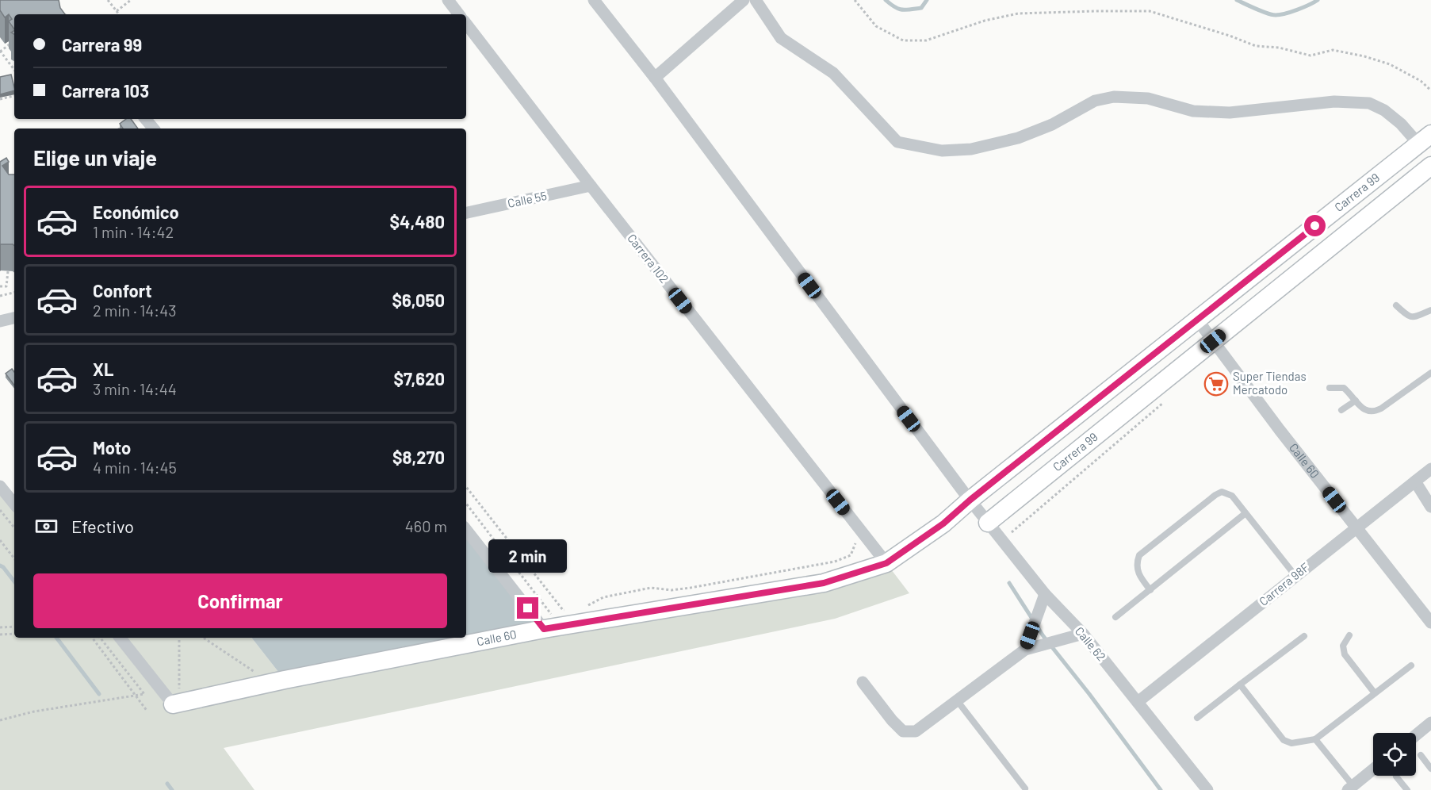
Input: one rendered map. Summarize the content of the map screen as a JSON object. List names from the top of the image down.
{
  "streets": {
    "street": [
      "Carrera 99",
      "Calle 55",
      "Carrera 102",
      "Calle 60",
      "Carrera 98F",
      "Calle 62"
    ]
  },
  "crossings": [
    ["Carrera 99", "Calle 60"],
    ["Carrera 99", "Calle 62"],
    ["Calle 55", "Carrera 102"],
    ["Carrera 102", "Calle 60"],
    ["Calle 60", "Carrera 98F"],
    ["Calle 60", "Calle 62"],
    ["Carrera 98F", "Calle 62"]
  ],
  "places": {
    "supermarket": ["Super Tiendas Mercatodo"]
  },
  "page": {
    "banner": ["Carrera 99", "Carrera 103"],
    "heading": "Elige un viaje",
    "list": [
      {
        "name": "Económico",
        "note": "1 min · 14:42",
        "value": "$4,480"
      },
      {
        "name": "Confort",
        "note": "2 min · 14:43",
        "value": "$6,050"
      },
      {
        "name": "XL",
        "note": "3 min · 14:44",
        "value": "$7,620"
      },
      {
        "name": "Moto",
        "note": "4 min · 14:45",
        "value": "$8,270"
      }
    ],
    "pay": ["Efectivo", "460 m"],
    "bubble": "2 min",
    "buttons": "Confirmar"
  }
}
